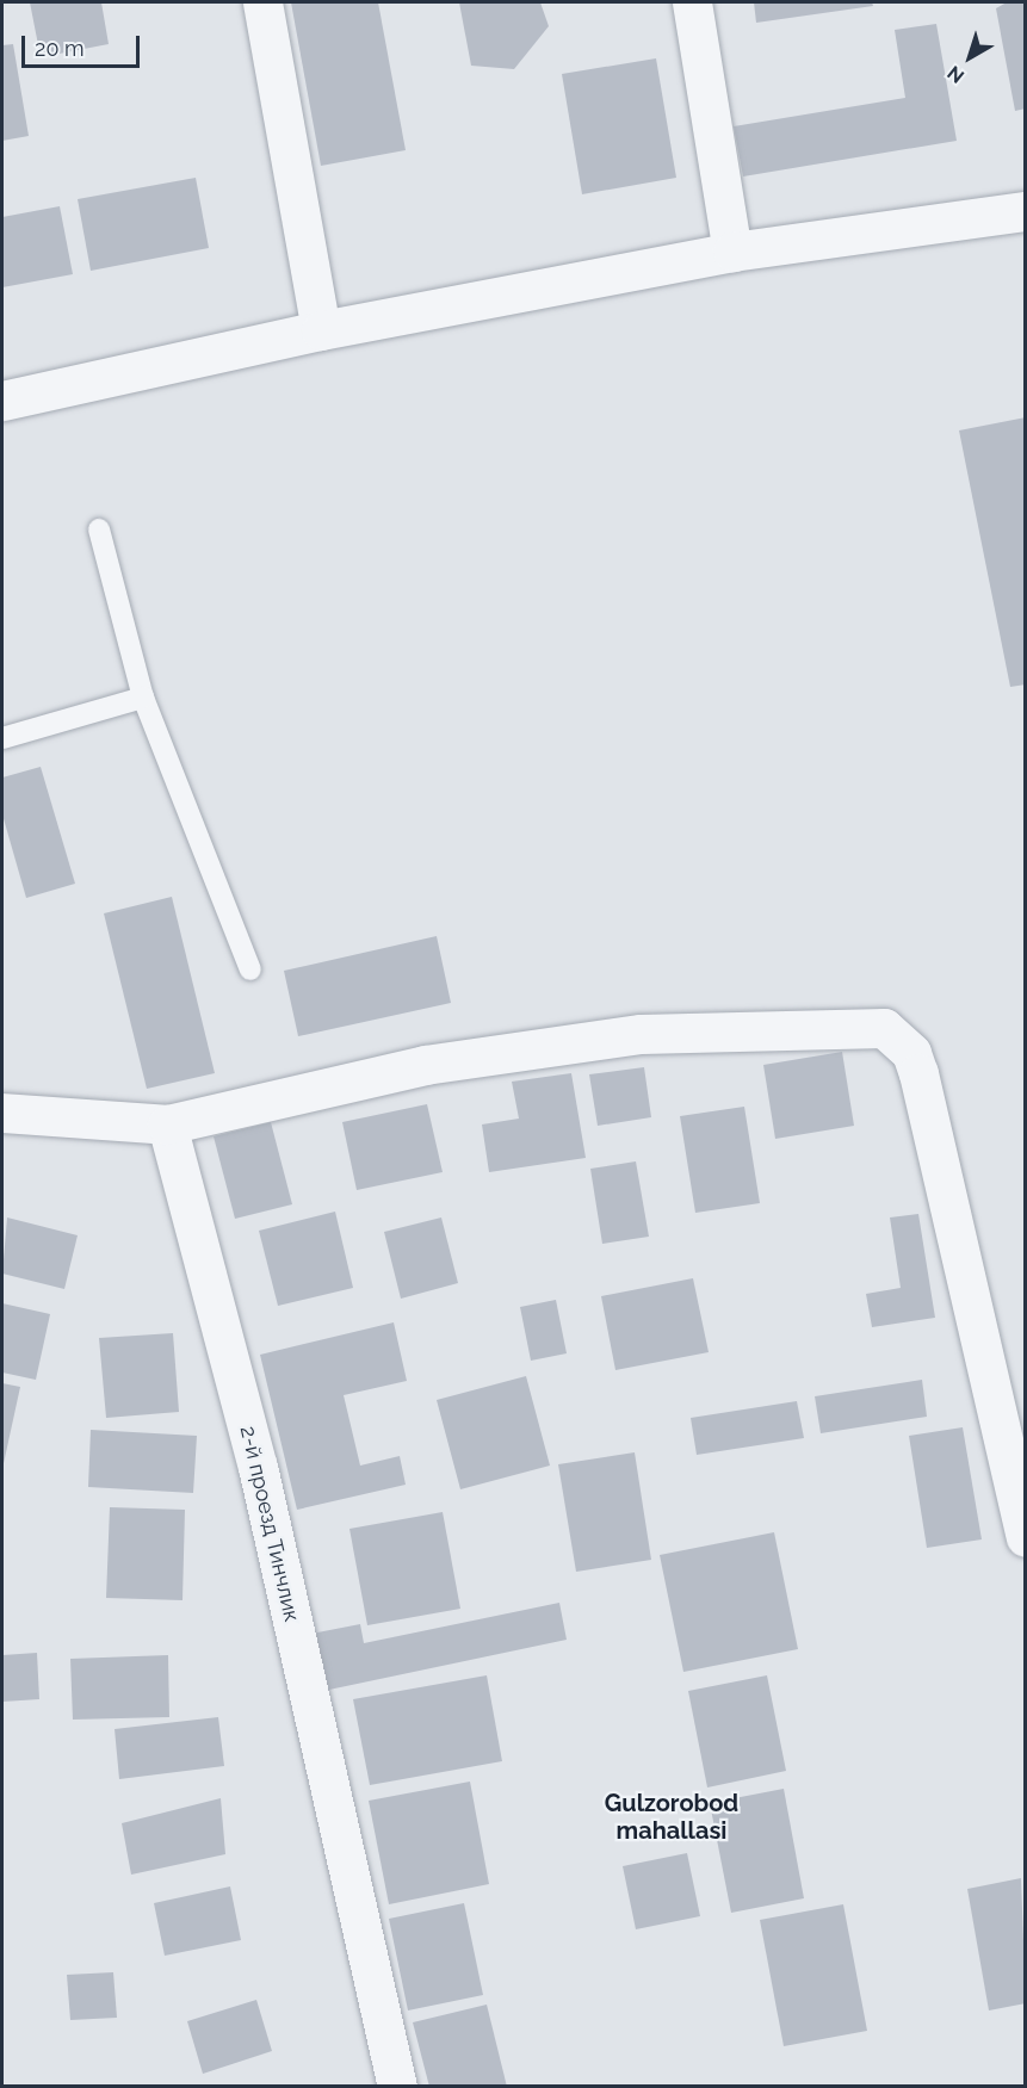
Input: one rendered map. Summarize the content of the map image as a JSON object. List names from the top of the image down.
{
  "streets": {
    "street": ["2-й проезд Тинчлик"]
  },
  "districts": ["Gulzorobod mahallasi"],
  "scale_bar": "20 m",
  "north": "bottom left"
}
